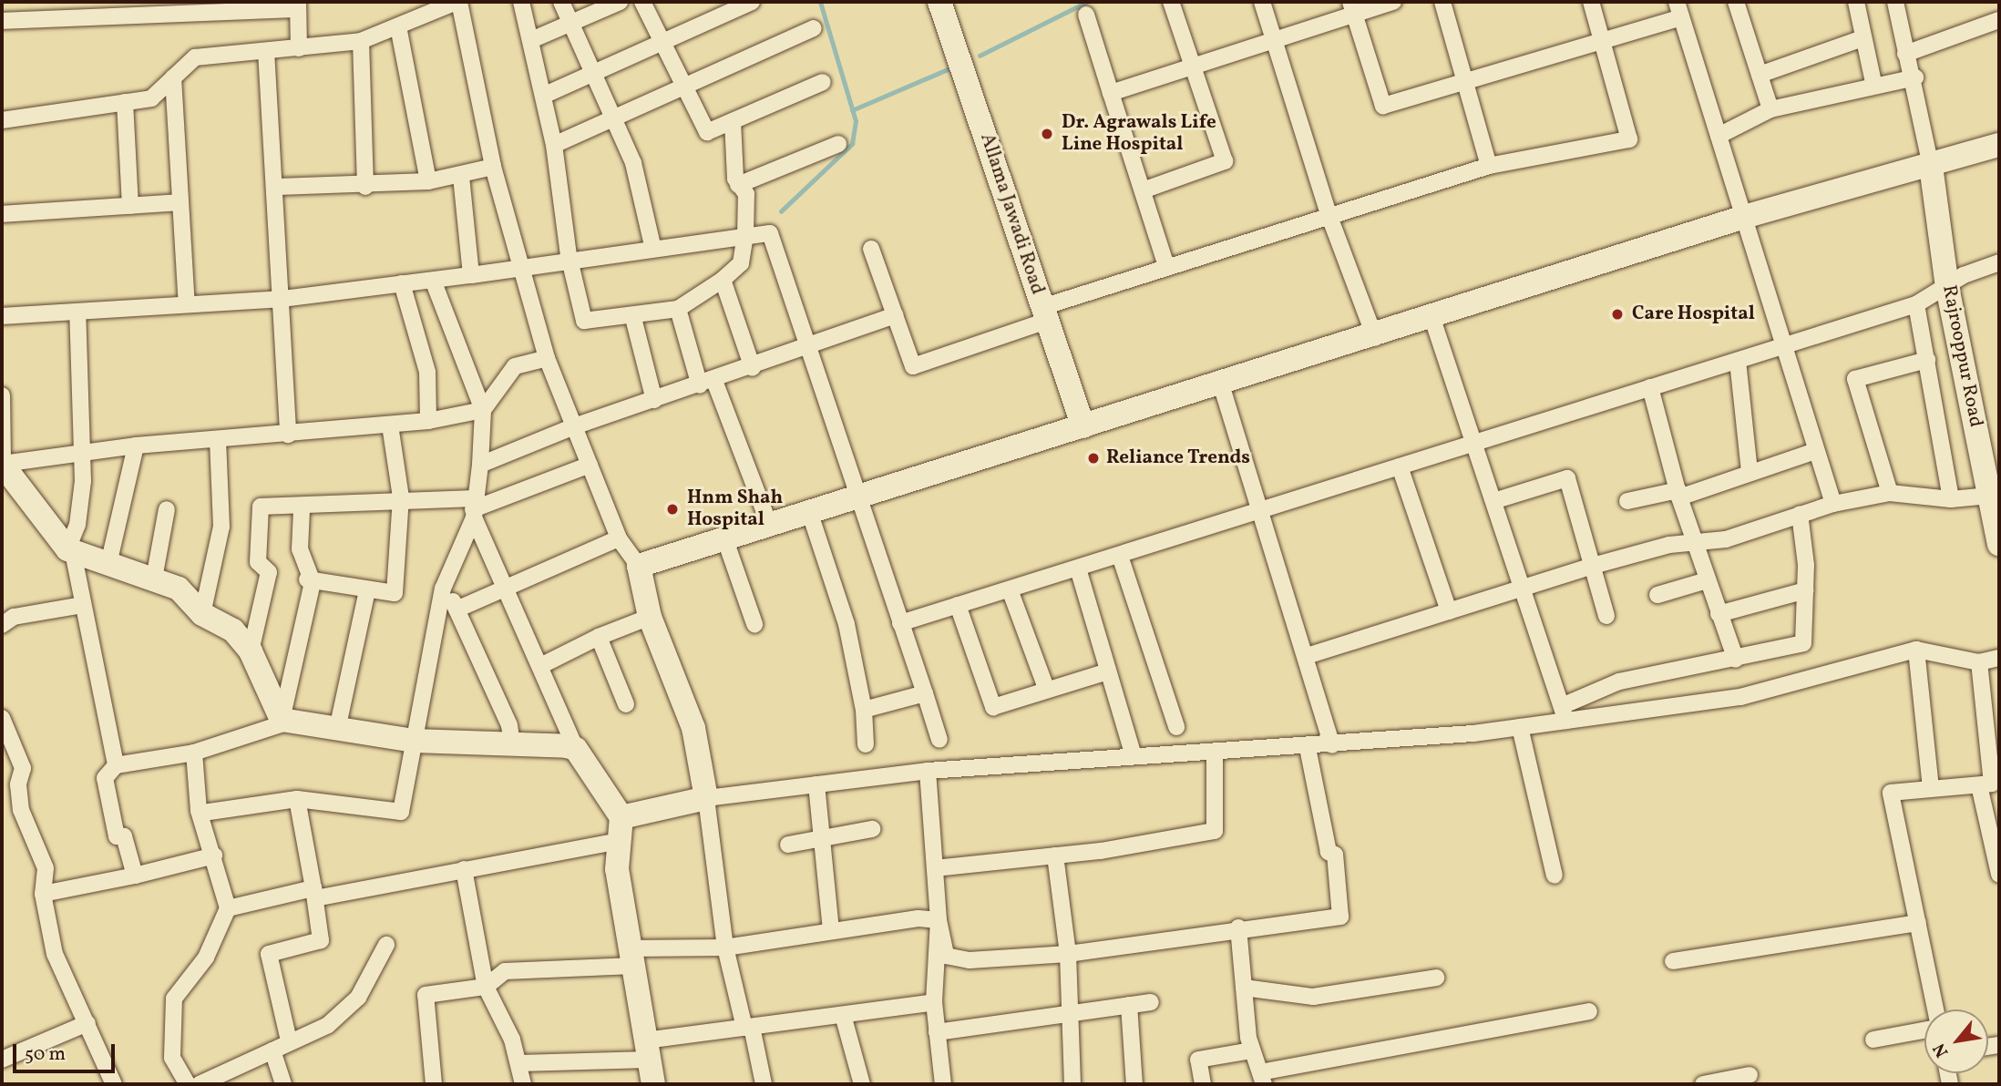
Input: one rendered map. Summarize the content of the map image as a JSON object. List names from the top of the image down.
{
  "streets": {
    "street": ["Allama Jawadi Road", "Rajrooppur Road"]
  },
  "places": [
    "Dr. Agrawals Life Line Hospital",
    "Care Hospital",
    "Reliance Trends",
    "Hnm Shah Hospital"
  ],
  "scale_bar": "50 m",
  "north": "bottom left"
}
